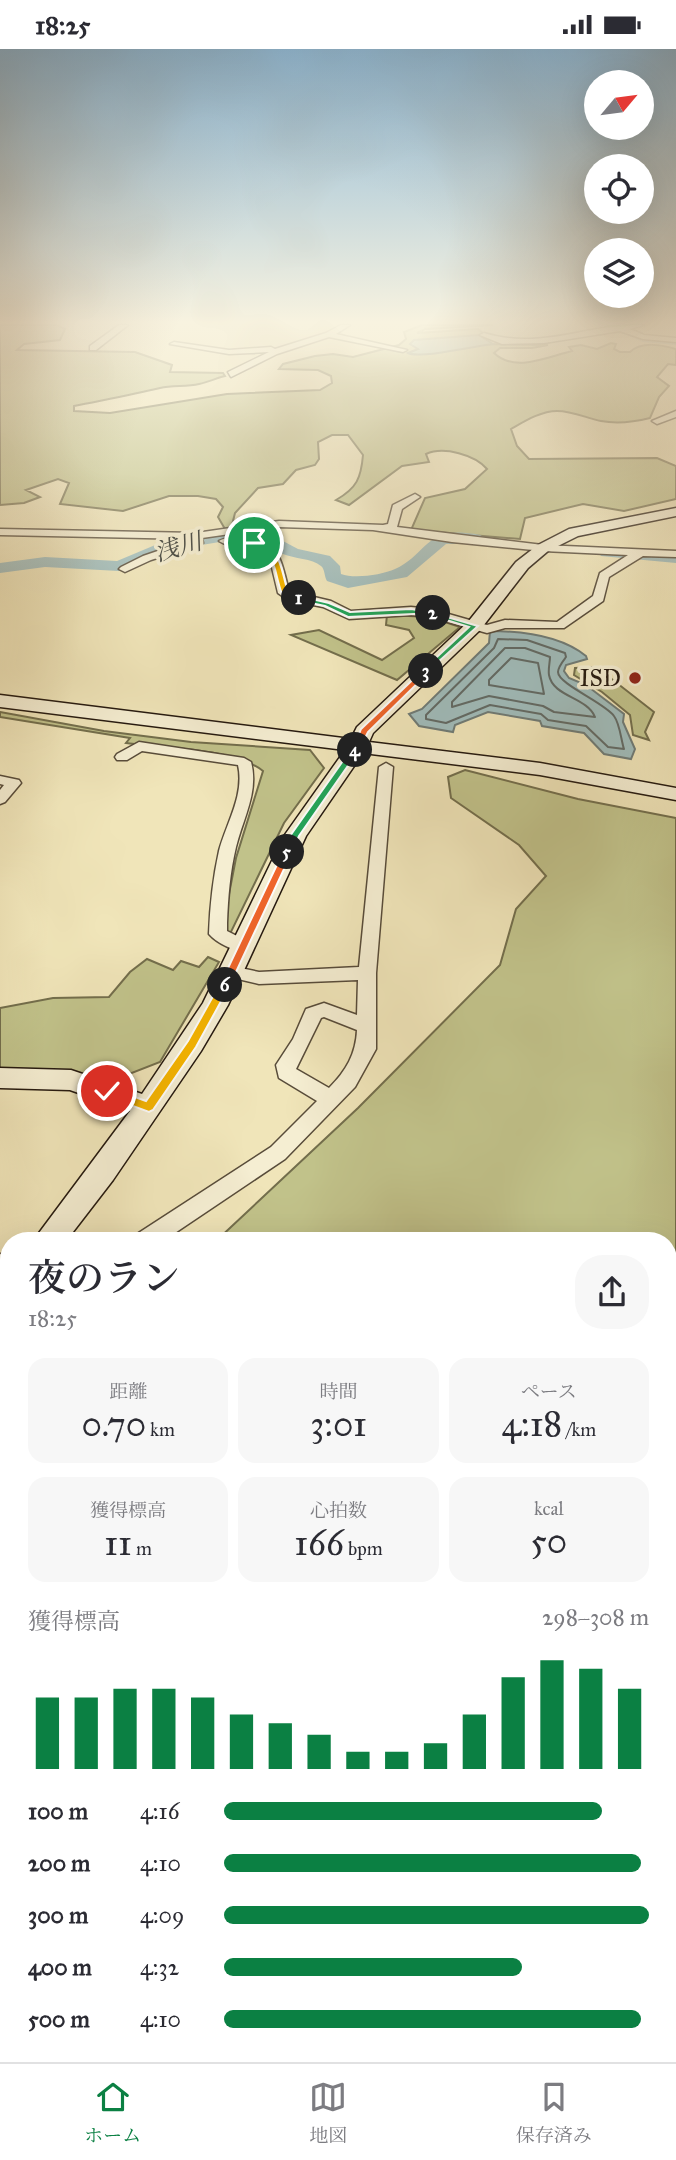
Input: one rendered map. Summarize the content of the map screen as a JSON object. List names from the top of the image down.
{
  "water": ["浅川"],
  "places": ["ISD"],
  "north": "top right",
  "page": {
    "status": "18:25",
    "pins": [
      "1",
      "2",
      "3",
      "4",
      "5",
      "6"
    ],
    "heading": ["夜のラン", "18:25"],
    "stats": [
      ["距離", "0.70 km"],
      ["時間", "3:01"],
      ["ペース", "4:18 /km"],
      ["獲得標高", "11 m"],
      ["心拍数", "166 bpm"],
      ["kcal", "50"]
    ],
    "chart": ["獲得標高", "298–308 m"],
    "list": [
      {
        "name": "100 m",
        "note": "4:16"
      },
      {
        "name": "200 m",
        "note": "4:10"
      },
      {
        "name": "300 m",
        "note": "4:09"
      },
      {
        "name": "400 m",
        "note": "4:32"
      },
      {
        "name": "500 m",
        "note": "4:10"
      }
    ],
    "tabs": ["ホーム", "地図", "保存済み"]
  }
}
